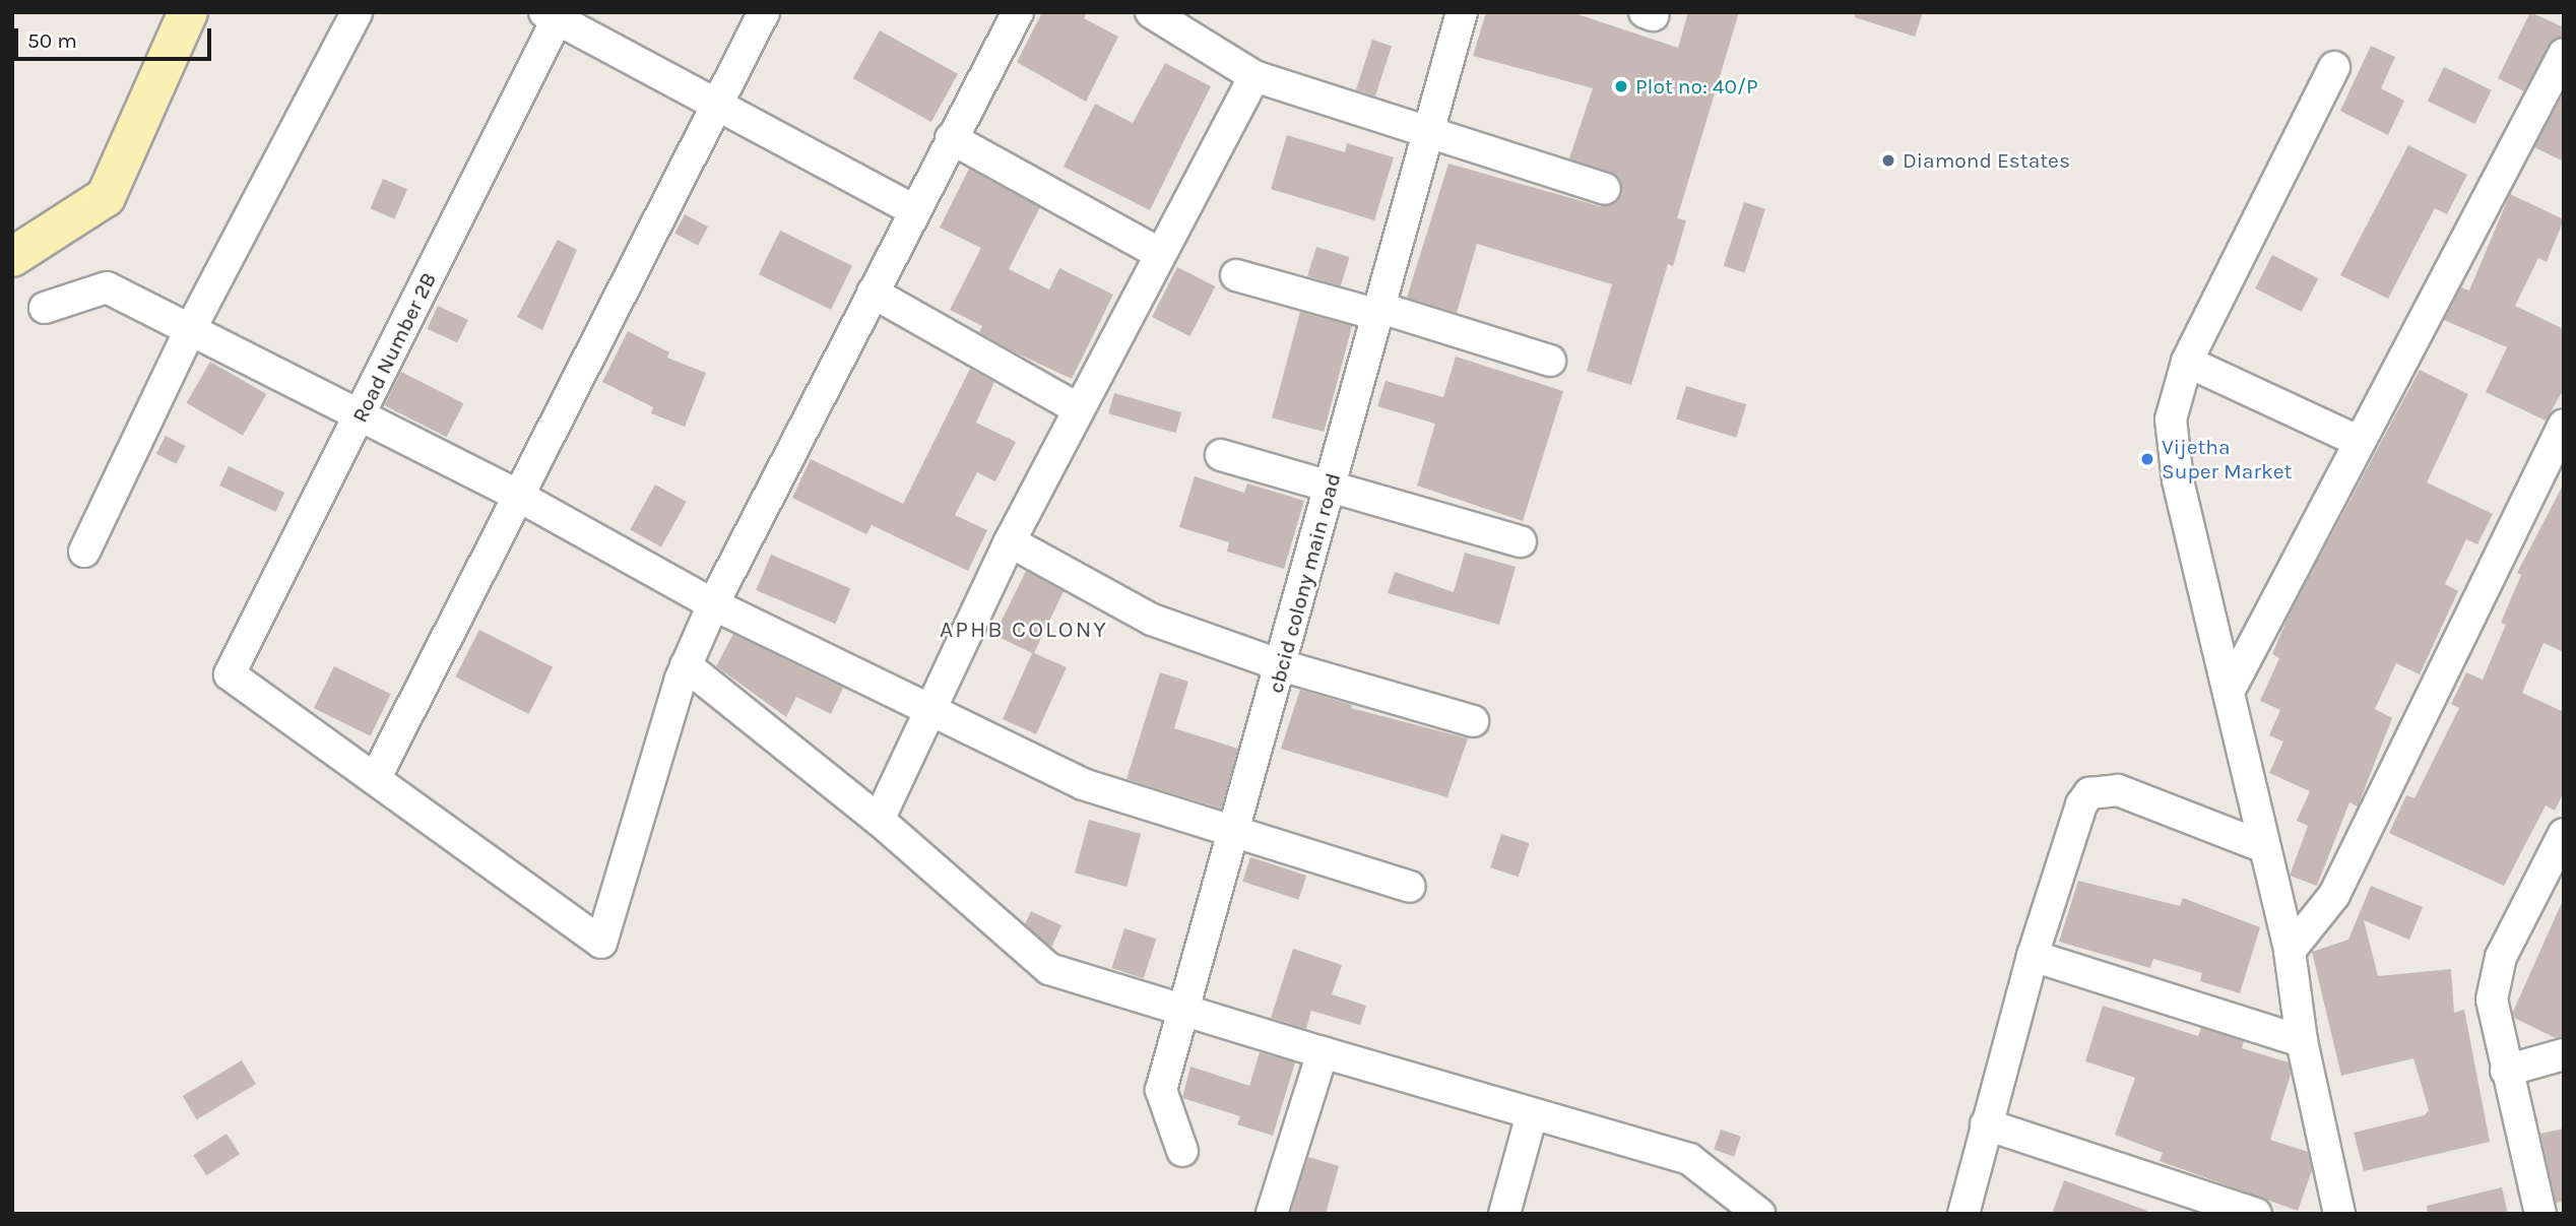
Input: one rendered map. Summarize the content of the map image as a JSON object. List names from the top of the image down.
{
  "streets": {
    "street": ["Road Number 2B", "cbcid colony main road"]
  },
  "districts": ["APHB COLONY"],
  "places": ["Plot no: 40/P", "Diamond Estates", "Vijetha Super Market"],
  "scale_bar": "50 m"
}
